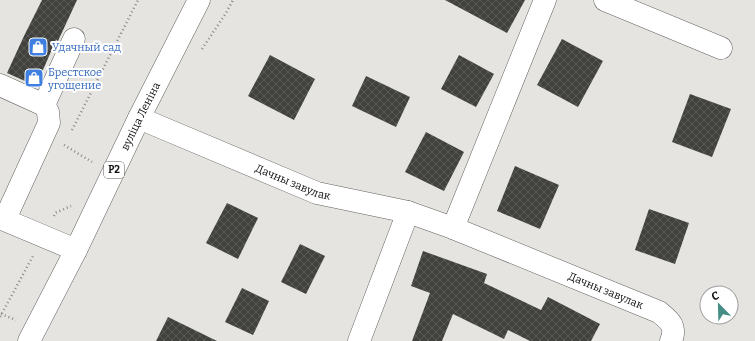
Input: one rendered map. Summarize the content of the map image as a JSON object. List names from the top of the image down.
{
  "streets": {
    "street": ["вуліца Леніна", "Р2", "Дачны завулак"]
  },
  "crossings": [
    ["вуліца Леніна", "Дачны завулак"]
  ],
  "places": {
    "shop": ["Удачный сад", "Брестское угощение"]
  },
  "north": "top left"
}
